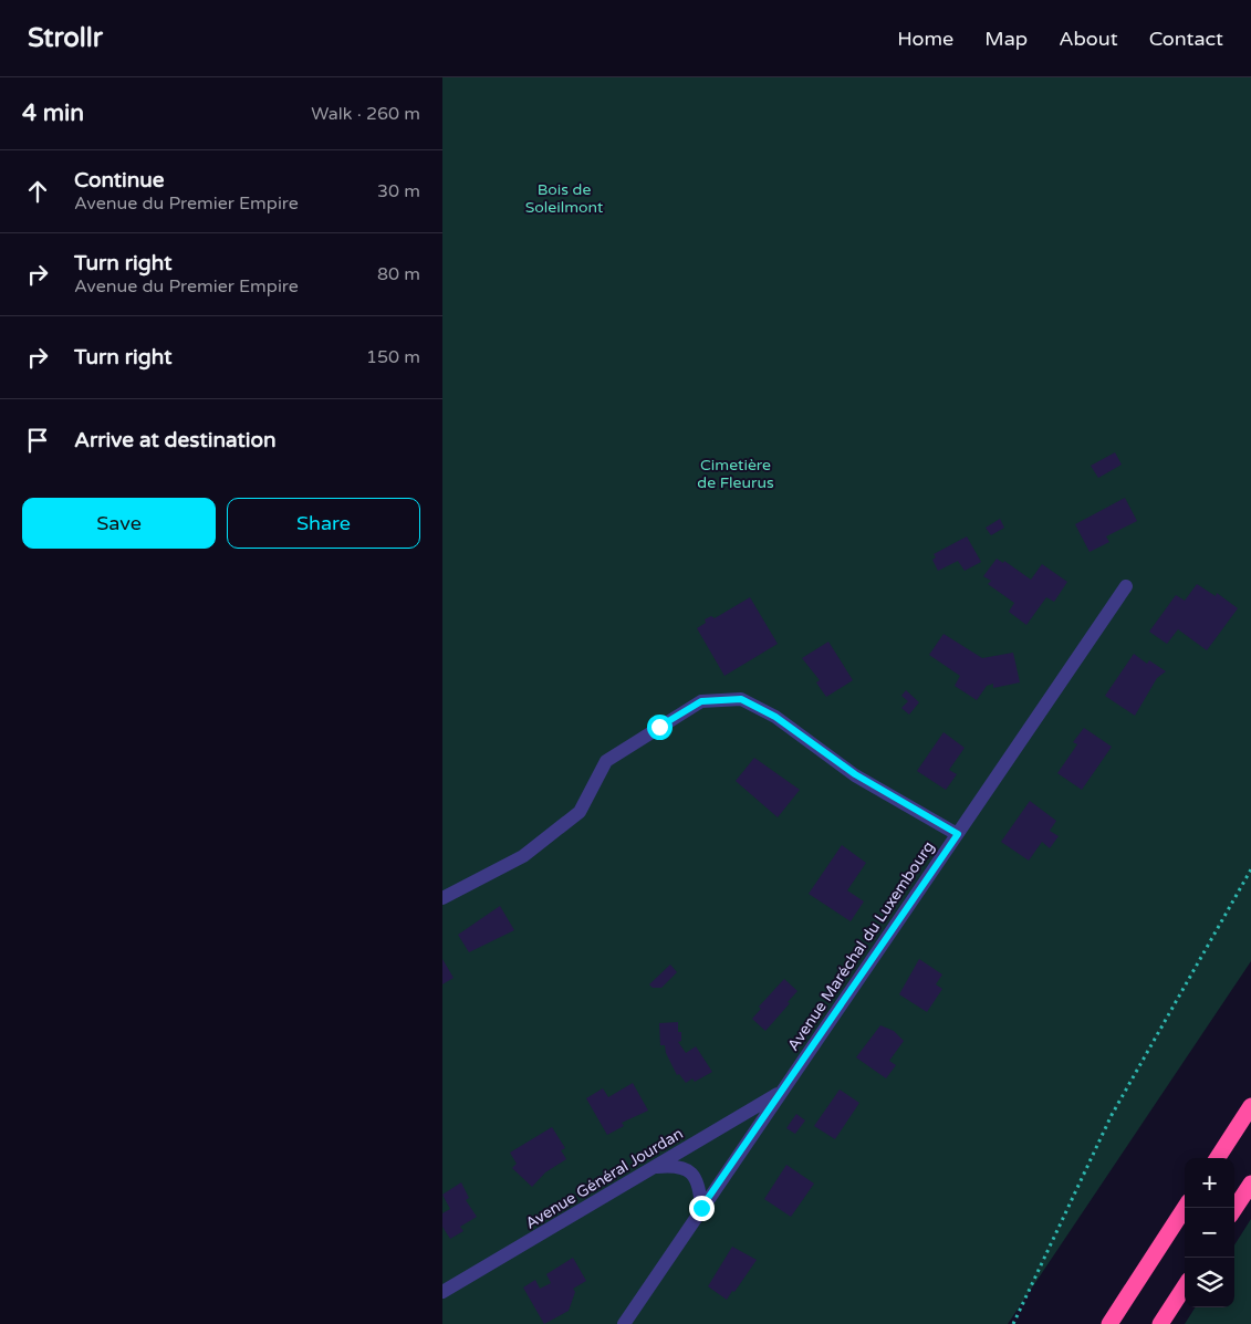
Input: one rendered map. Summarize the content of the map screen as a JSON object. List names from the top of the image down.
{
  "streets": {
    "street": ["Avenue Maréchal du Luxembourg", "Avenue Général Jourdan"]
  },
  "crossings": [
    ["Avenue Maréchal du Luxembourg", "Avenue Général Jourdan"]
  ],
  "parks": ["Bois de Soleilmont", "Cimetière de Fleurus"],
  "page": {
    "header": "Strollr",
    "nav": [
      "Home",
      "Map",
      "About",
      "Contact"
    ],
    "heading": ["4 min", "Walk · 260 m"],
    "list": [
      ["Continue", "Avenue du Premier Empire", "30 m"],
      ["Turn right", "Avenue du Premier Empire", "80 m"],
      ["Turn right", "150 m"],
      "Arrive at destination"
    ],
    "buttons": ["Save", "Share"],
    "map_buttons": ["+", "−"]
  }
}
